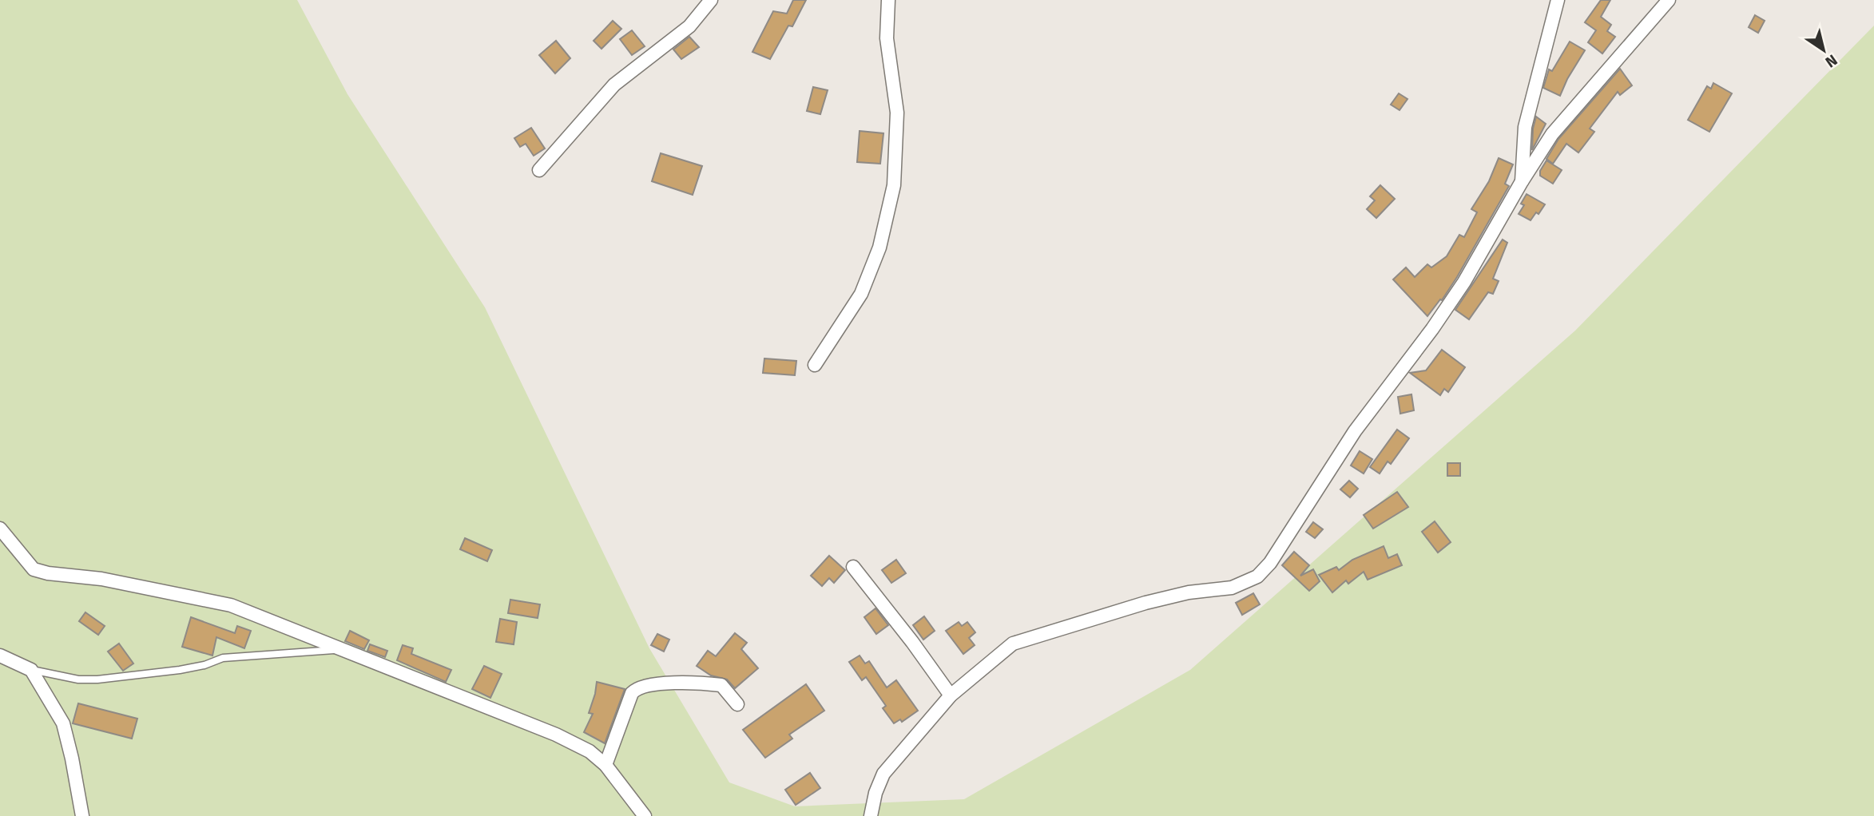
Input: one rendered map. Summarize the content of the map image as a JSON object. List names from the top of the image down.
{
  "north": "bottom right"
}
